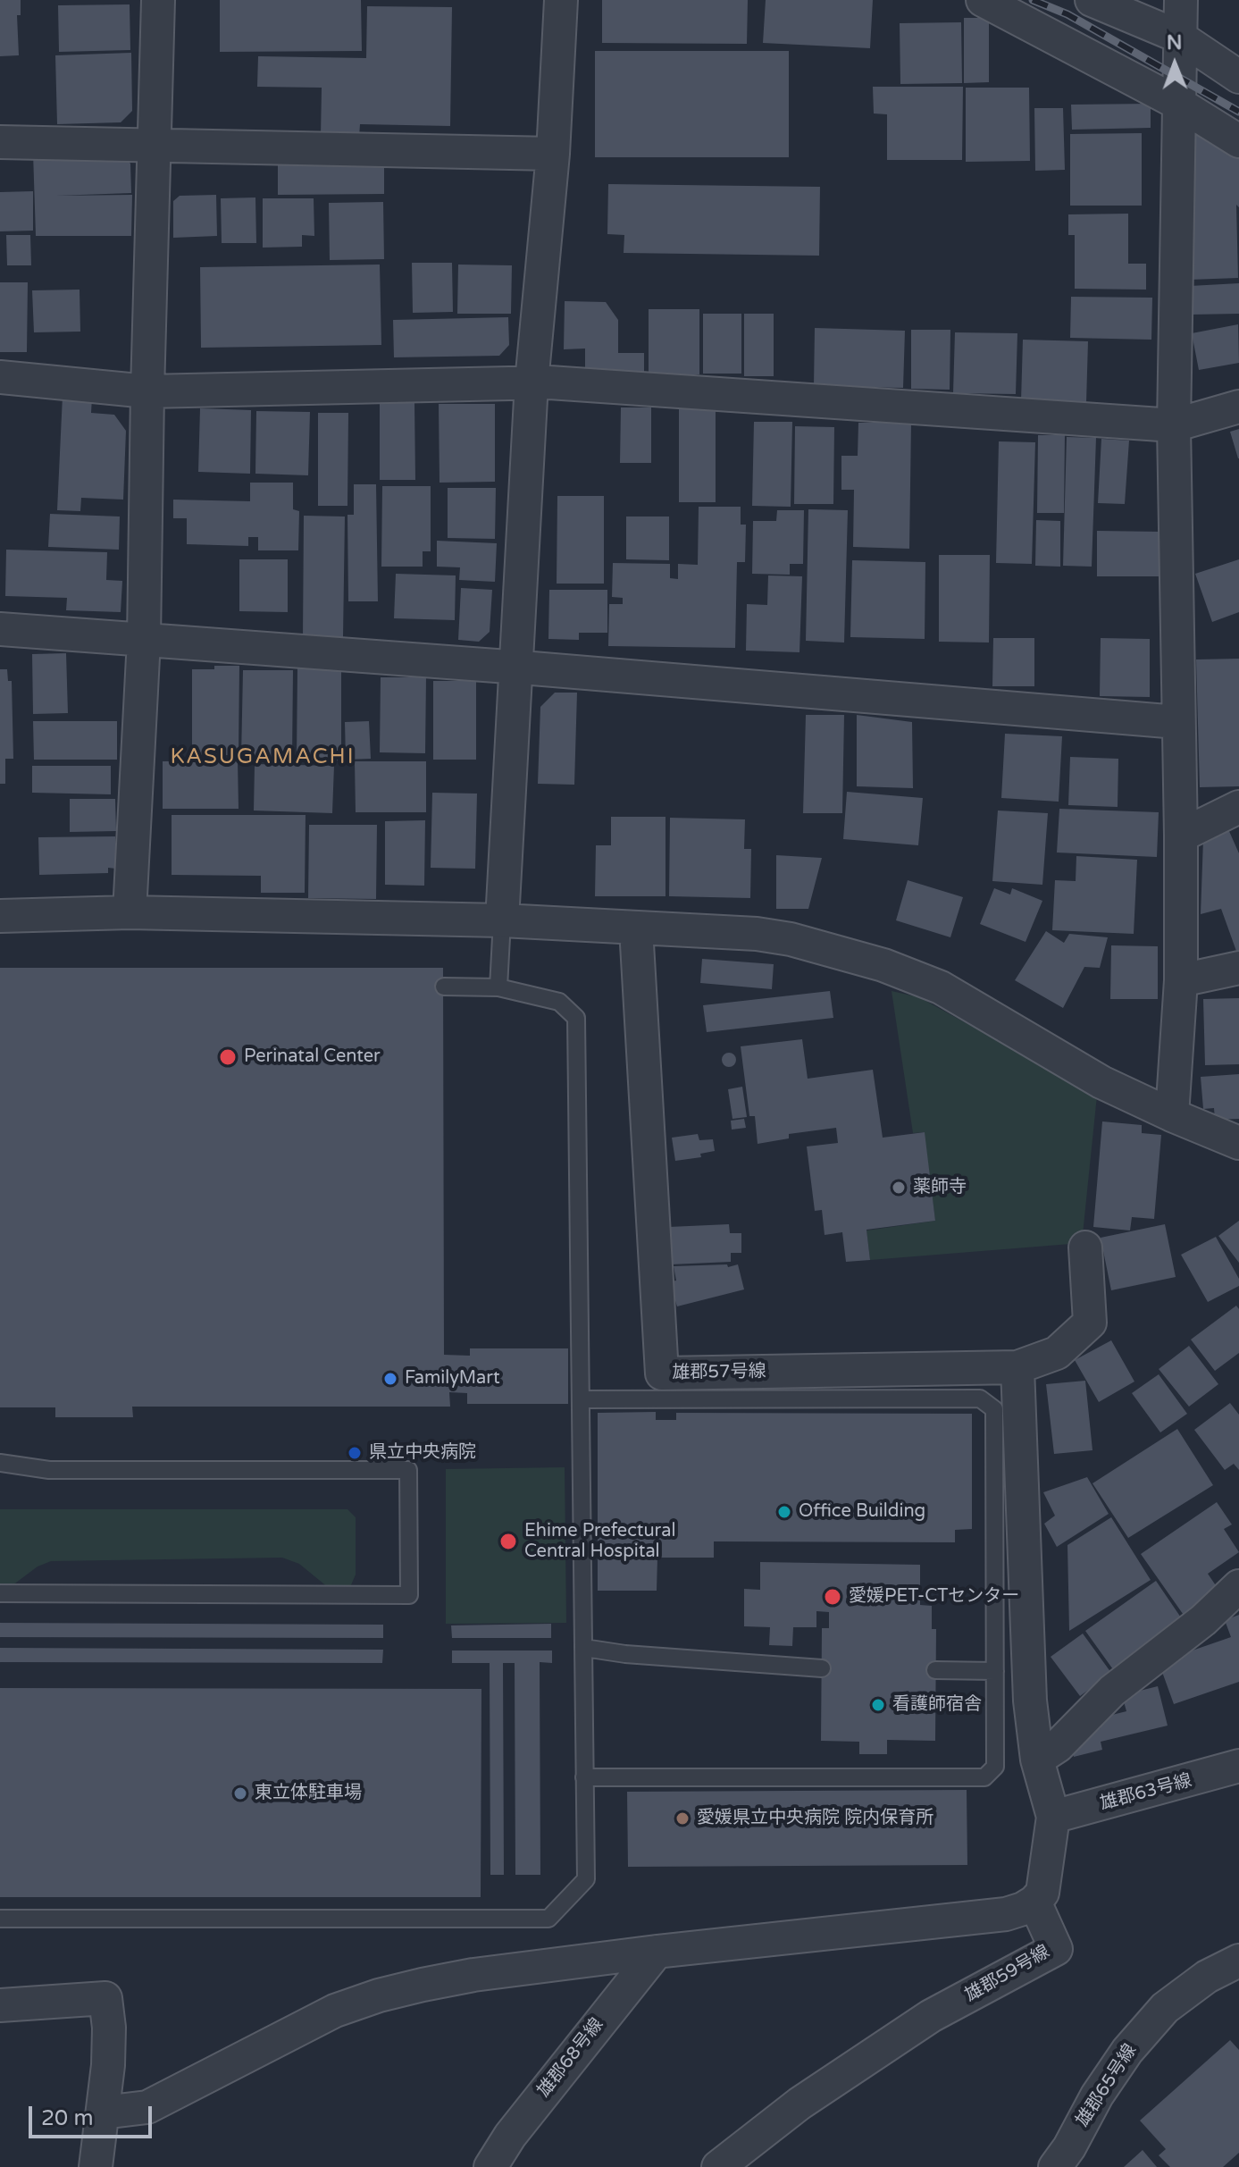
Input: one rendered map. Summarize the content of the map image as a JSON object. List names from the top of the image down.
{
  "streets": {
    "street": [
      "雄郡57号線",
      "雄郡63号線",
      "雄郡59号線",
      "雄郡68号線",
      "雄郡65号線"
    ]
  },
  "districts": ["KASUGAMACHI"],
  "places": [
    "Perinatal Center",
    "薬師寺",
    "FamilyMart",
    "県立中央病院",
    "Office Building",
    "Ehime Prefectural Central Hospital",
    "愛媛PET-CTセンター",
    "看護師宿舎",
    "東立体駐車場",
    "愛媛県立中央病院 院内保育所"
  ],
  "scale_bar": "20 m",
  "north": "top"
}
